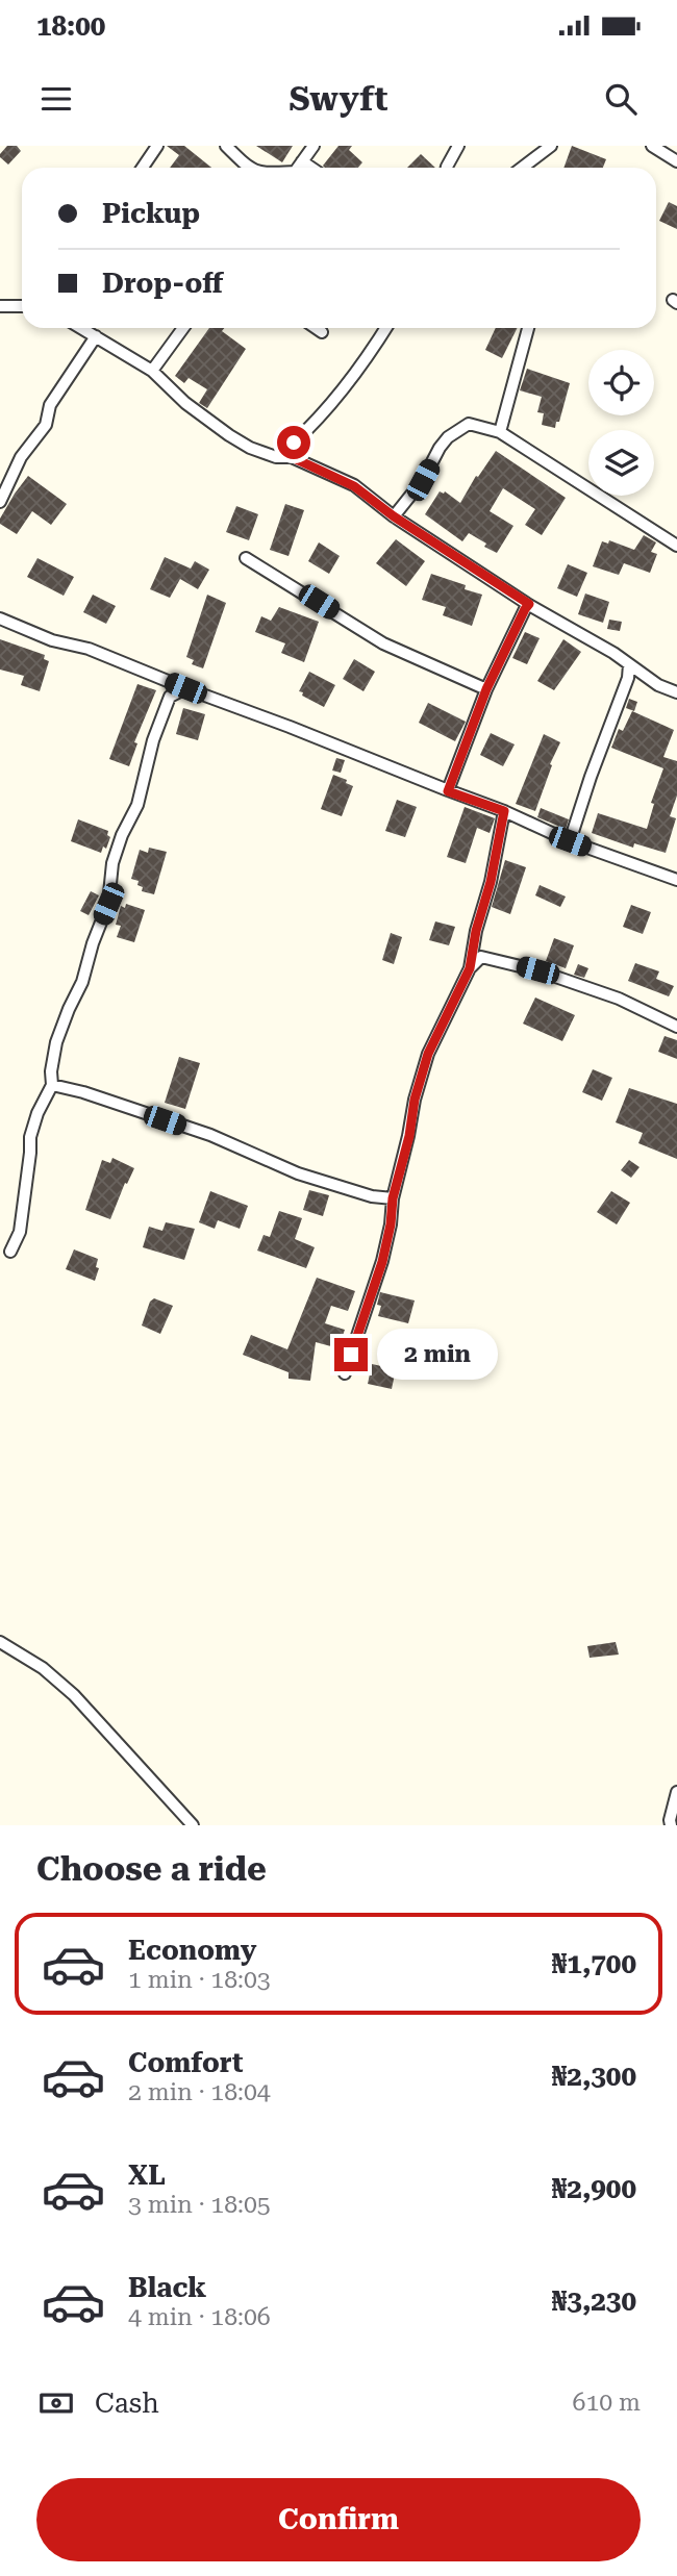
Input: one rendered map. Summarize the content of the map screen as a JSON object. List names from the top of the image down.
{
  "page": {
    "status": "18:00",
    "header": "Swyft",
    "banner": ["Pickup", "Drop-off"],
    "bubble": "2 min",
    "heading": "Choose a ride",
    "list": [
      {
        "name": "Economy",
        "note": "1 min · 18:03",
        "value": "₦1,700"
      },
      {
        "name": "Comfort",
        "note": "2 min · 18:04",
        "value": "₦2,300"
      },
      {
        "name": "XL",
        "note": "3 min · 18:05",
        "value": "₦2,900"
      },
      {
        "name": "Black",
        "note": "4 min · 18:06",
        "value": "₦3,230"
      }
    ],
    "pay": ["Cash", "610 m"],
    "buttons": "Confirm"
  }
}
